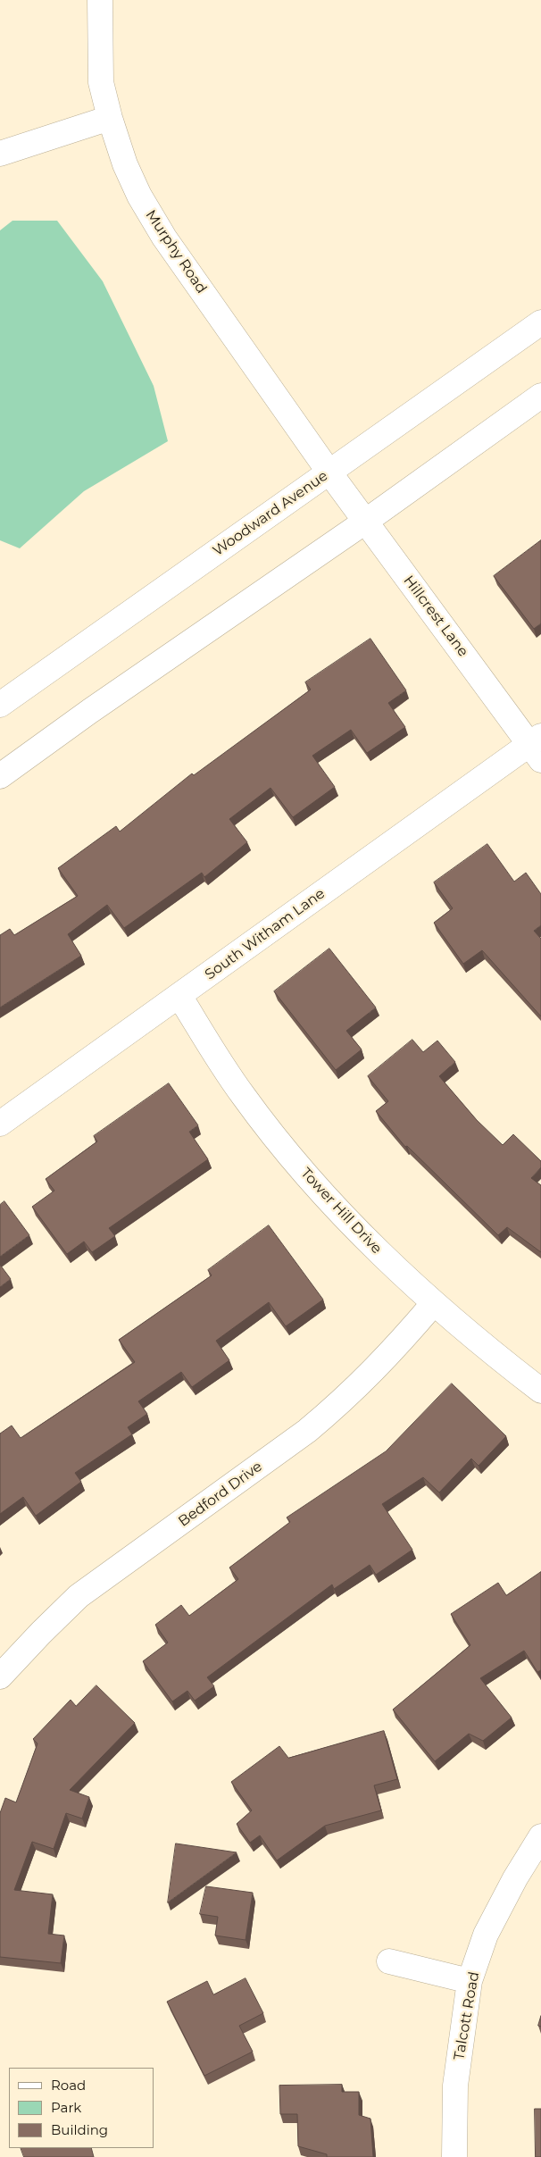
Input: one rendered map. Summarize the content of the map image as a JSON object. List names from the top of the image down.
{
  "streets": {
    "street": [
      "Murphy Road",
      "Woodward Avenue",
      "Hillcrest Lane",
      "South Witham Lane",
      "Tower Hill Drive",
      "Bedford Drive",
      "Talcott Road"
    ]
  },
  "crossings": [
    ["Murphy Road", "Woodward Avenue"],
    ["Murphy Road", "Hillcrest Lane"],
    ["Woodward Avenue", "Hillcrest Lane"],
    ["Hillcrest Lane", "South Witham Lane"],
    ["South Witham Lane", "Tower Hill Drive"],
    ["Tower Hill Drive", "Bedford Drive"]
  ],
  "legend": ["Road", "Park", "Building"]
}
